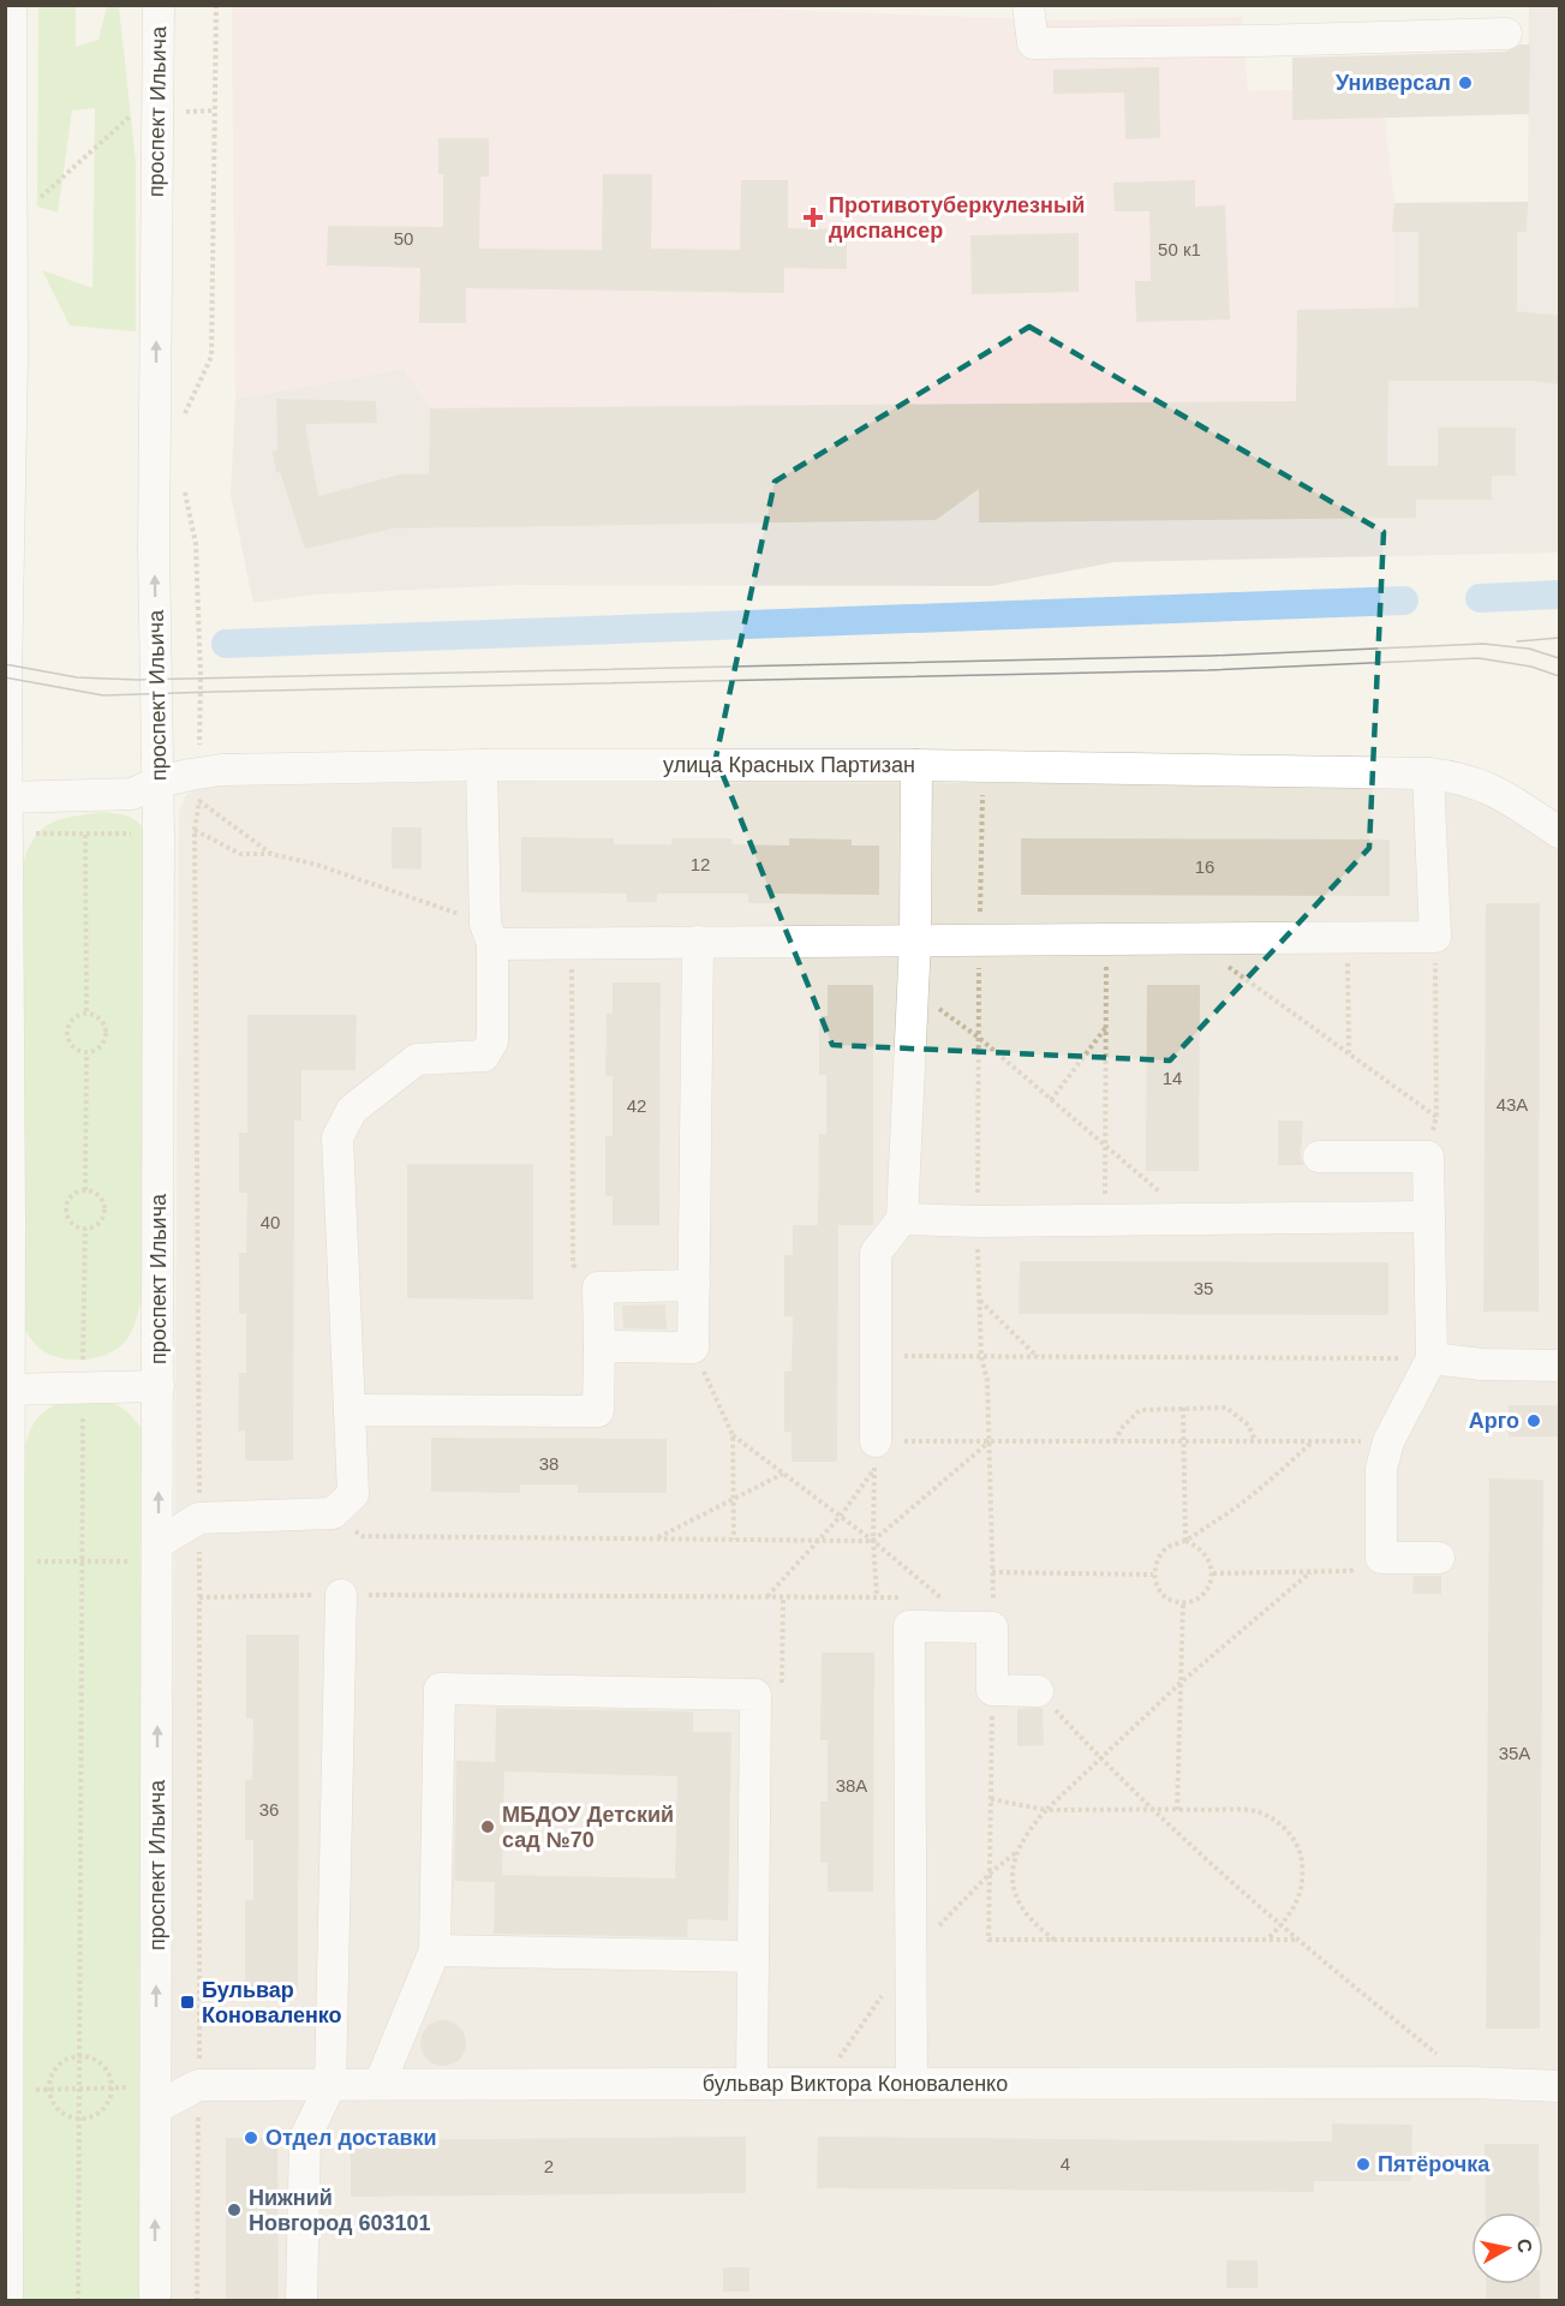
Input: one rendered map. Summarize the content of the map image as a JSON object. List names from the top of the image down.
{
  "streets": {
    "street": ["проспект Ильича", "улица Красных Партизан", "бульвар Виктора Коноваленко"]
  },
  "crossings": [
    ["проспект Ильича", "улица Красных Партизан"],
    ["проспект Ильича", "бульвар Виктора Коноваленко"]
  ],
  "places": {
    "other": [
      "Универсал",
      "Арго",
      "МБДОУ Детский сад №70",
      "Отдел доставки",
      "Пятёрочка",
      "Нижний Новгород 603101"
    ],
    "health": ["Противотуберкулезный диспансер"],
    "transit": ["Бульвар Коноваленко"]
  },
  "house_numbers": [
    "50",
    "50 к1",
    "12",
    "16",
    "14",
    "43А",
    "42",
    "40",
    "35",
    "38",
    "35А",
    "38А",
    "36",
    "4",
    "2"
  ],
  "north": "right"
}
